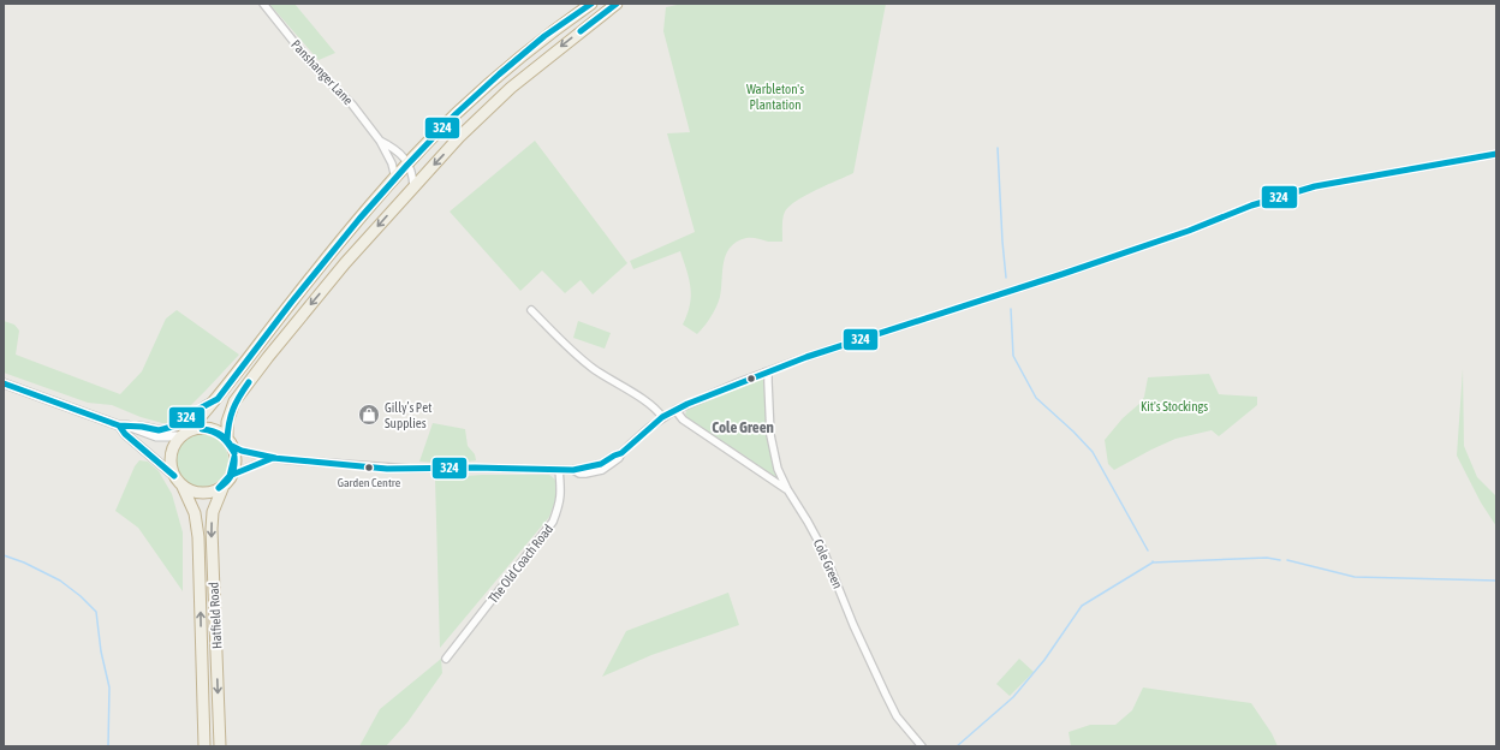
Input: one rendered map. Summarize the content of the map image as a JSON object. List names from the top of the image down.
{
  "streets": {
    "highway": ["Hatfield Road"],
    "street": ["Panshanger Lane", "The Old Coach Road", "Cole Green"]
  },
  "districts": ["Cole Green"],
  "parks": ["Warbleton's Plantation", "Kit's Stockings"],
  "places": {
    "shop": ["Gilly’s Pet Supplies"],
    "other": ["Garden Centre"]
  },
  "lines": ["transit line 324"]
}
